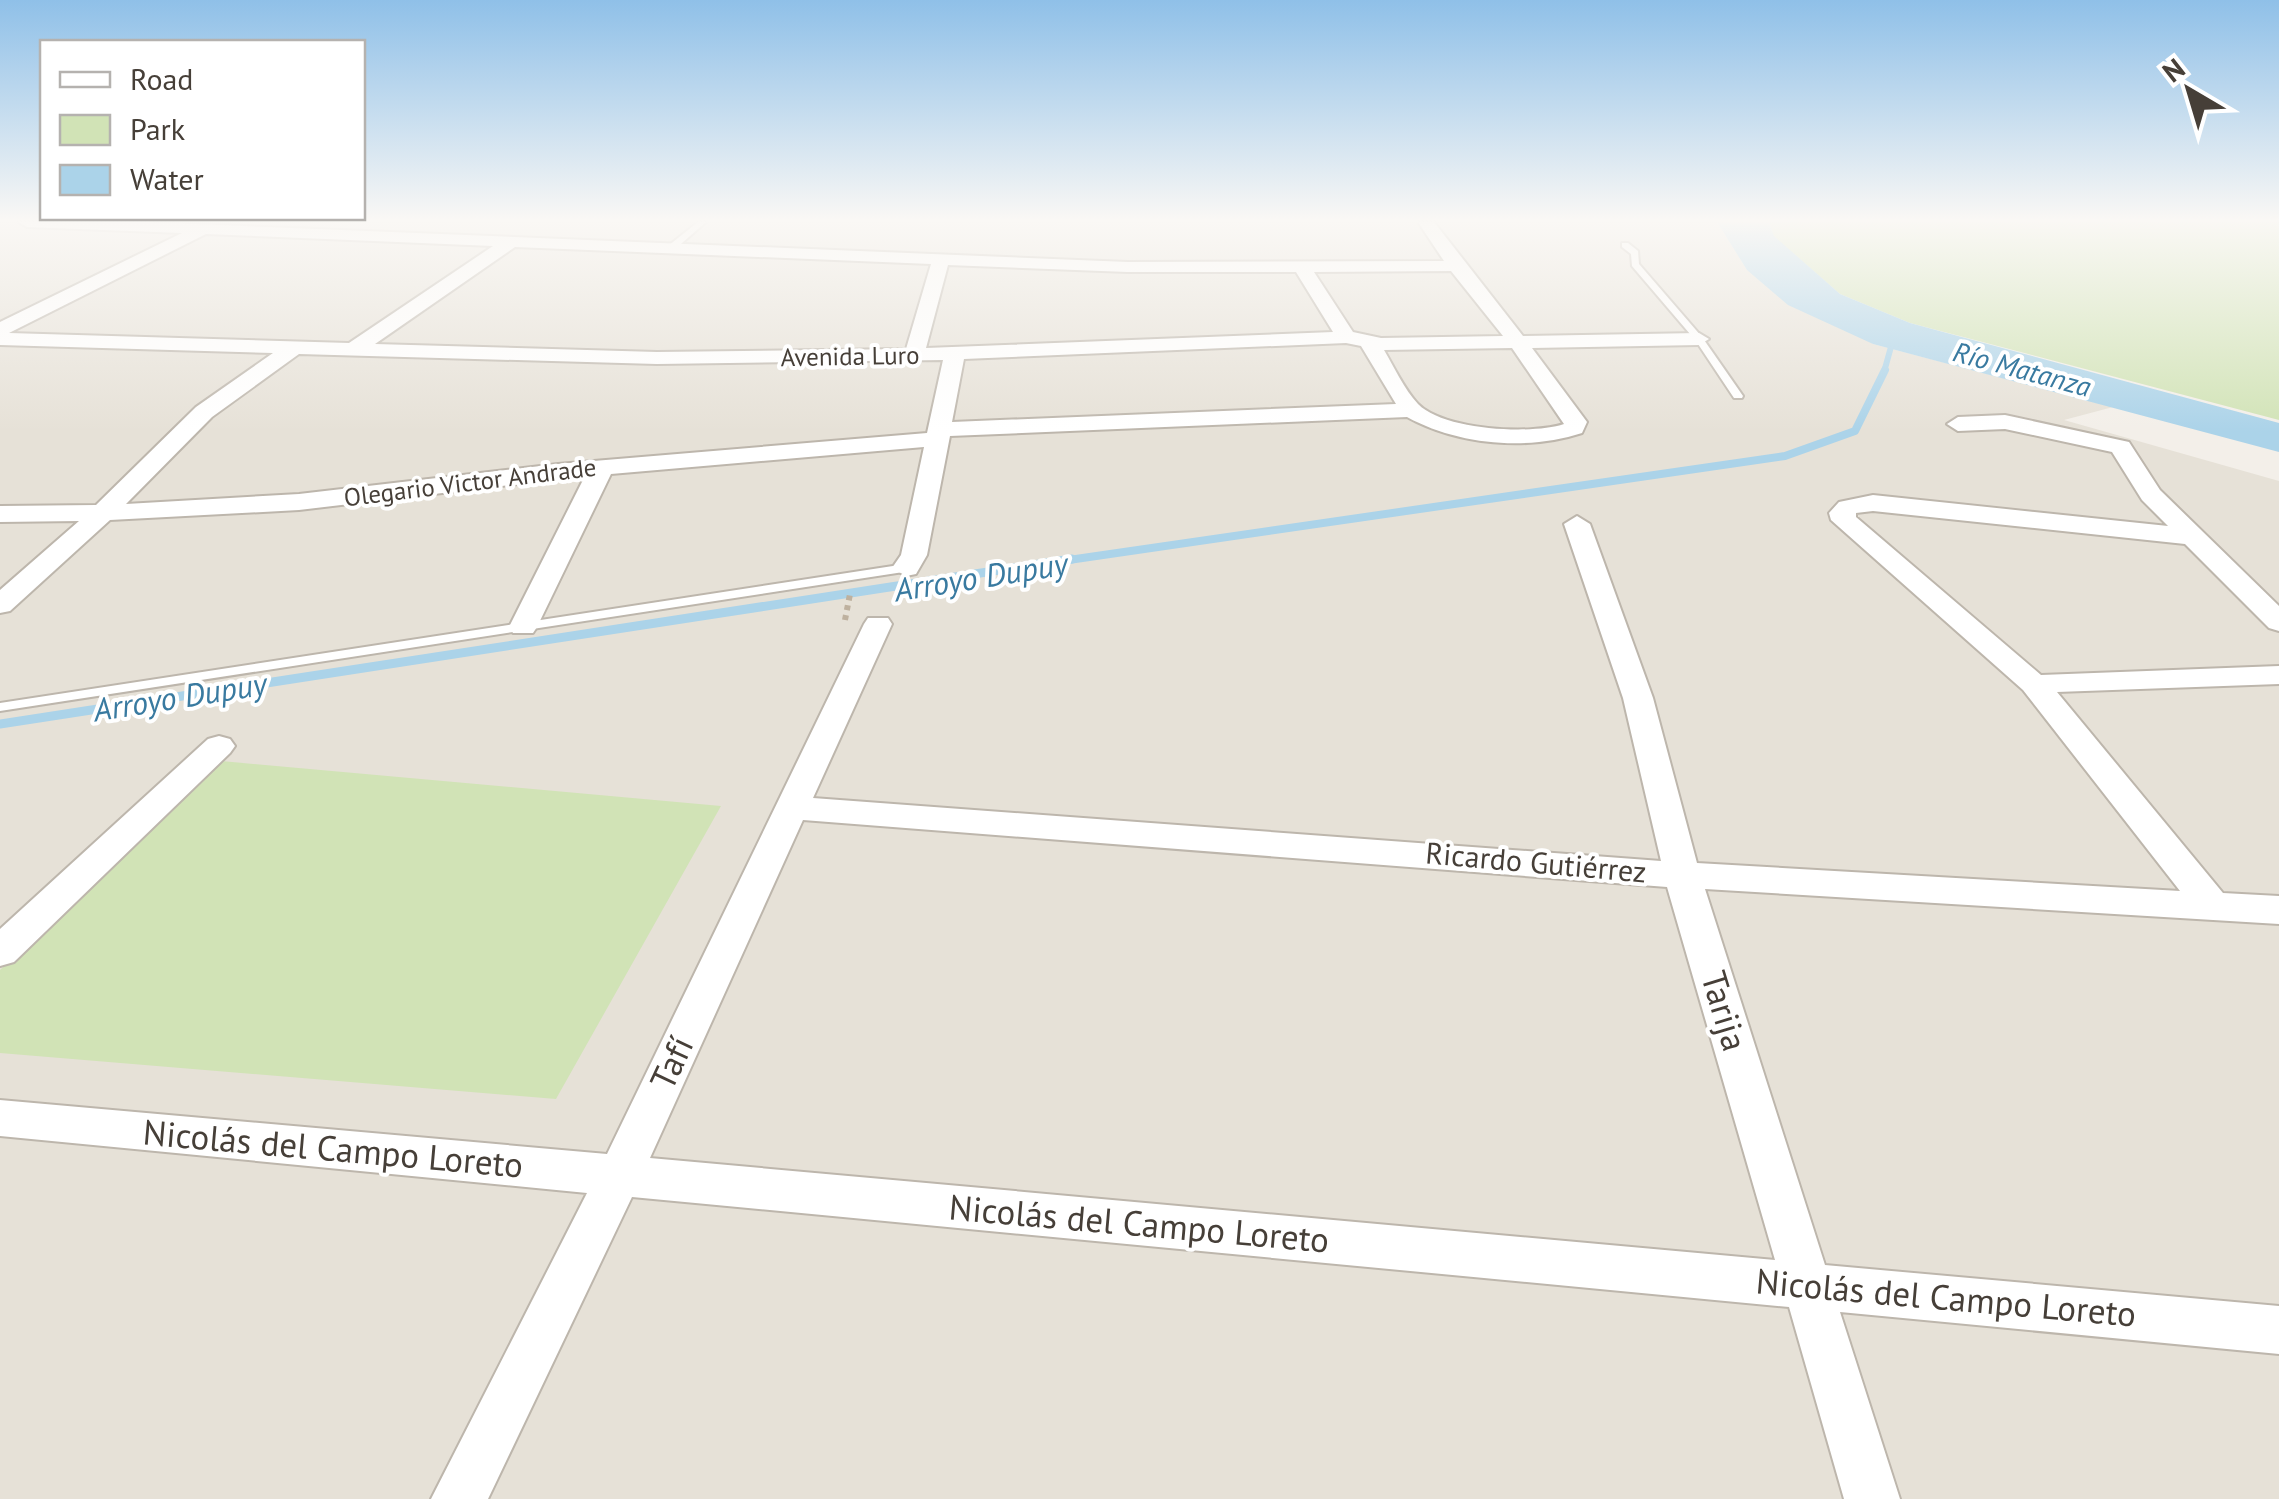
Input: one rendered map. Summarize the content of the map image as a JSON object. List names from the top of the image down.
{
  "streets": {
    "street": [
      "Avenida Luro",
      "Olegario Victor Andrade",
      "Ricardo Gutiérrez",
      "Tarija",
      "Tafí",
      "Nicolás del Campo Loreto"
    ]
  },
  "crossings": [
    ["Avenida Luro", "Olegario Victor Andrade"],
    ["Ricardo Gutiérrez", "Tarija"],
    ["Ricardo Gutiérrez", "Tafí"],
    ["Tarija", "Nicolás del Campo Loreto"],
    ["Tafí", "Nicolás del Campo Loreto"]
  ],
  "water": ["Río Matanza", "Arroyo Dupuy"],
  "legend": ["Road", "Park", "Water"],
  "north": "top left"
}
